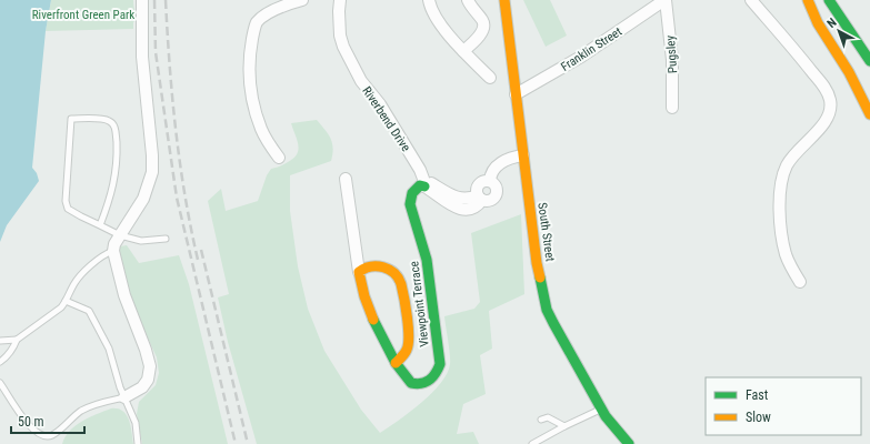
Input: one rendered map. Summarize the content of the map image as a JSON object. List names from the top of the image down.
{
  "streets": {
    "main road": ["South Street", "Viewpoint Terrace"],
    "street": ["Franklin Street", "Pugsley", "Riverbend Drive"]
  },
  "crossings": [
    ["Franklin Street", "Pugsley"],
    ["Franklin Street", "South Street"],
    ["Riverbend Drive", "Viewpoint Terrace"]
  ],
  "parks": ["Riverfront Green Park"],
  "legend": ["Fast", "Slow"],
  "scale_bar": "50 m",
  "north": "top left"
}
